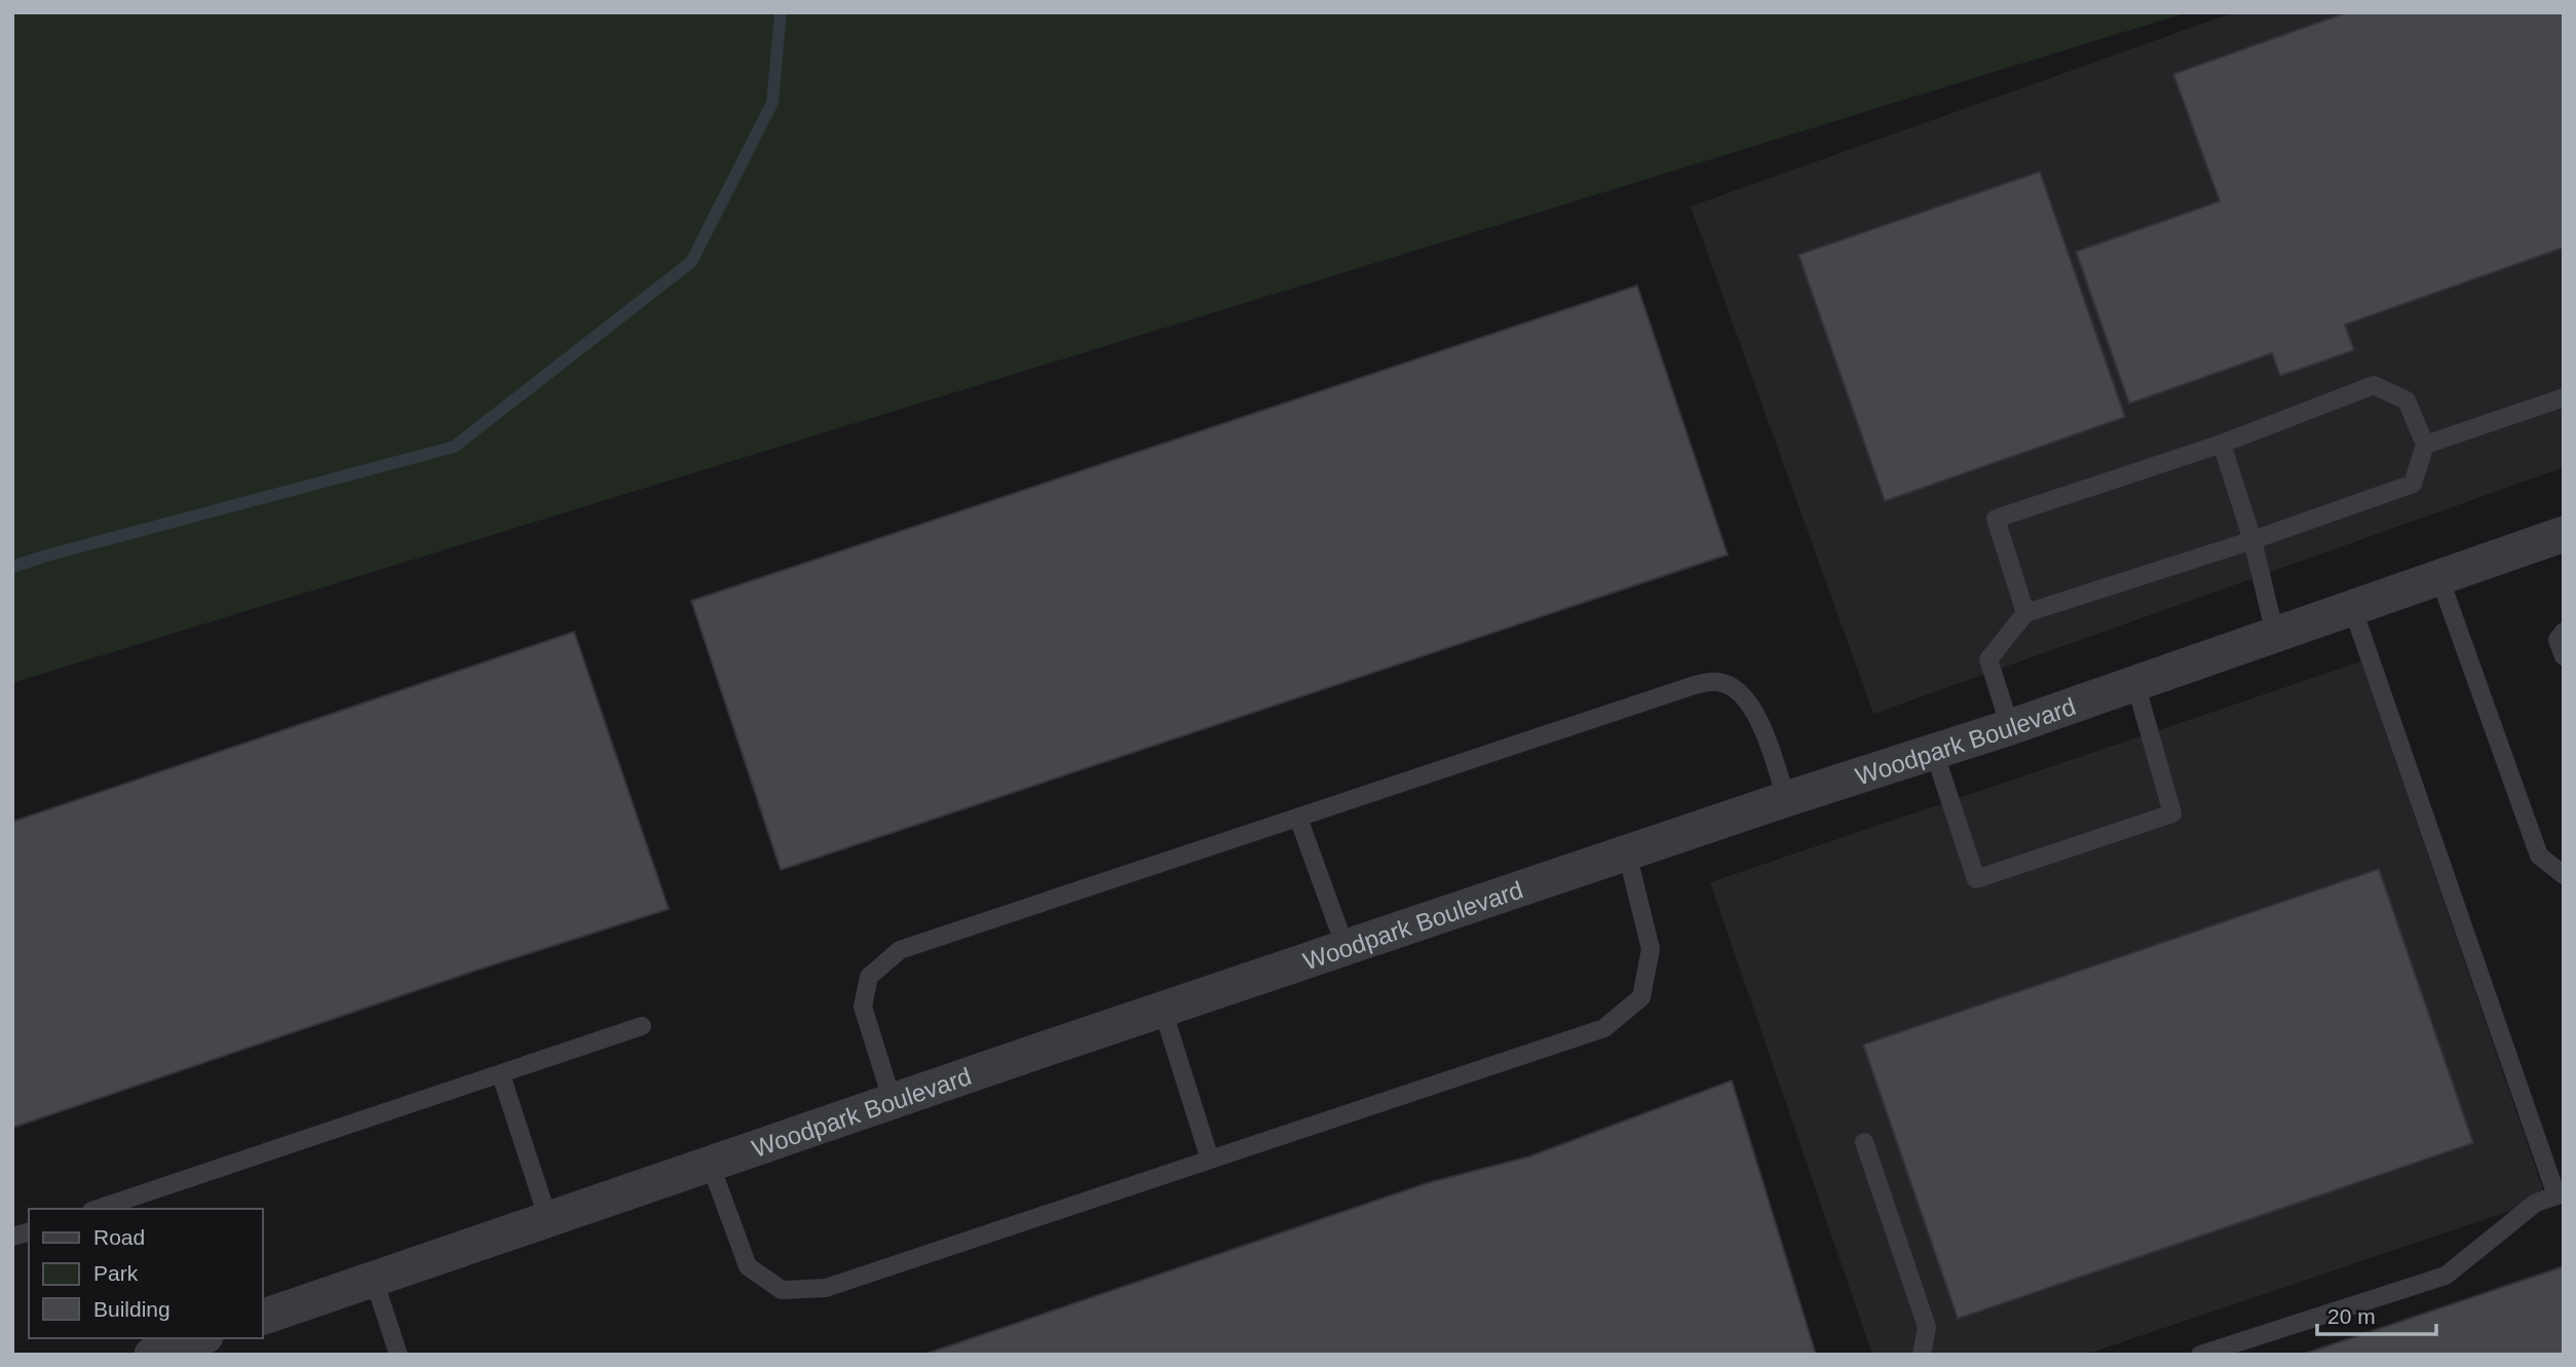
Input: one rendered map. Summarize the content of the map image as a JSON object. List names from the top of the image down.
{
  "streets": {
    "street": ["Woodpark Boulevard"]
  },
  "legend": ["Road", "Park", "Building"],
  "scale_bar": "20 m"
}
